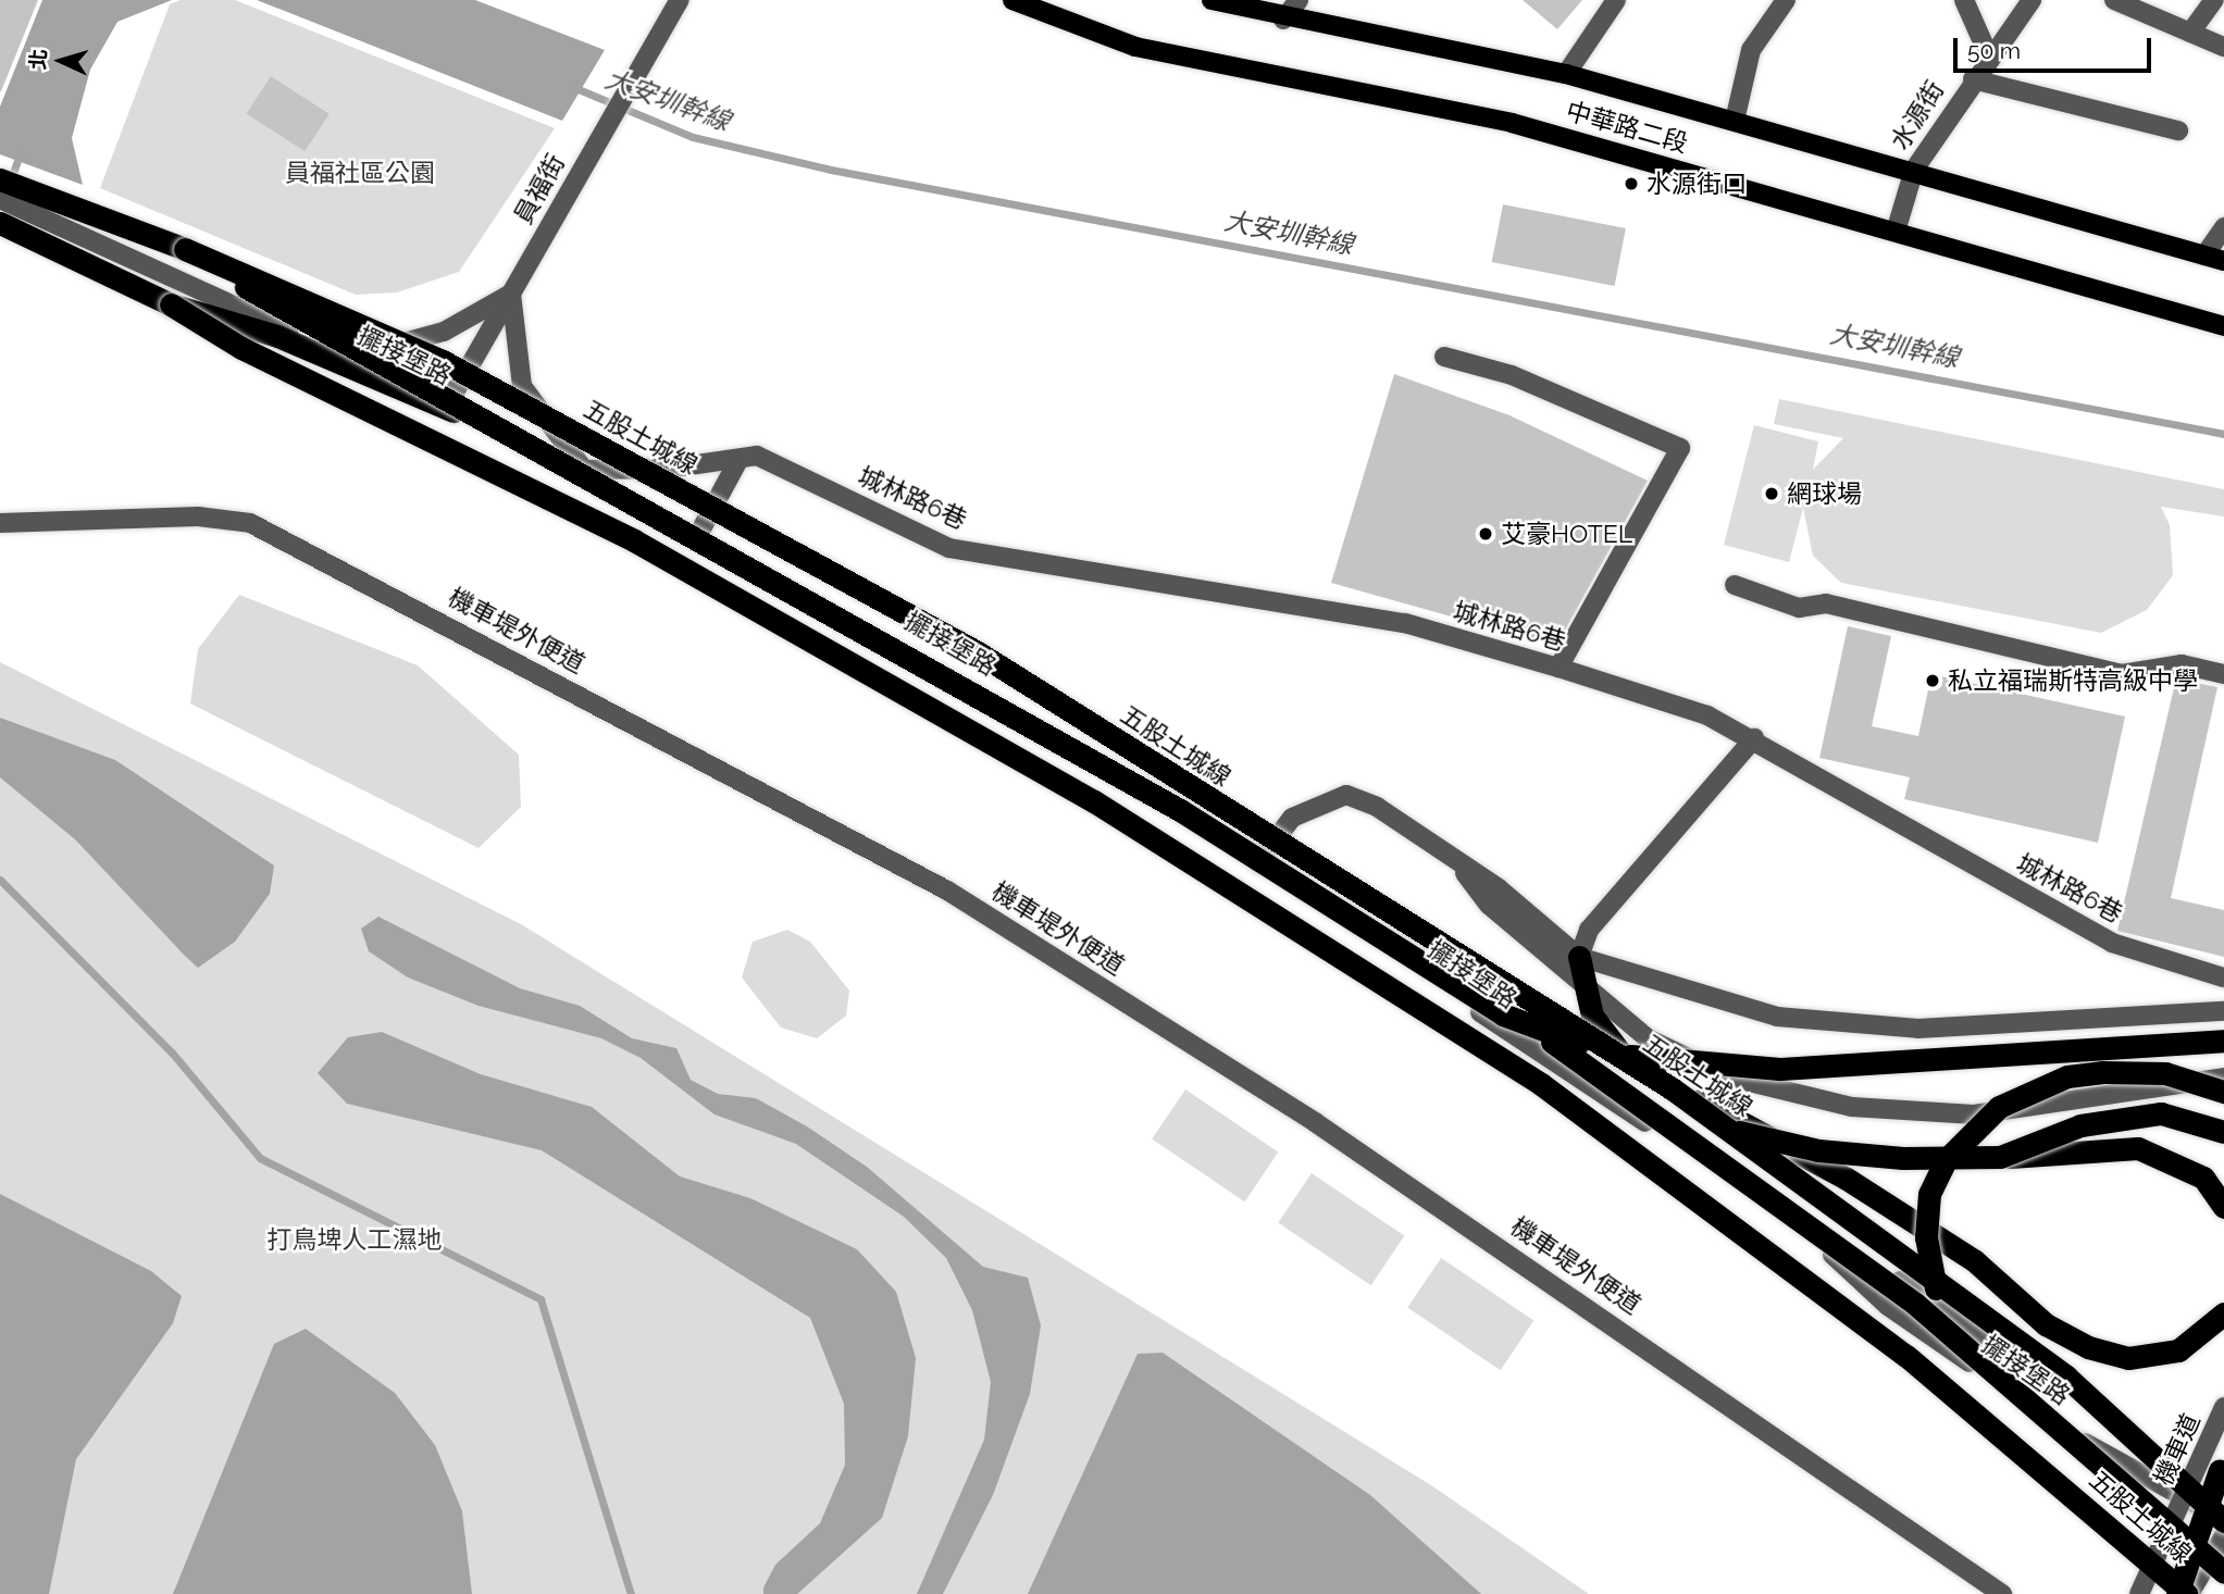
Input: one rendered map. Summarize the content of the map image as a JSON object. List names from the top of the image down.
{
  "streets": {
    "highway": ["五股土城線"],
    "main road": ["中華路二段"],
    "street": [
      "水源街",
      "員福街",
      "擺接堡路",
      "城林路6巷",
      "機車堤外便道",
      "機車道"
    ]
  },
  "crossings": [
    ["水源街", "中華路二段"],
    ["員福街", "擺接堡路"],
    ["擺接堡路", "五股土城線"],
    ["擺接堡路", "城林路6巷"]
  ],
  "water": ["大安圳幹線"],
  "parks": ["員福社區公園", "打鳥埤人工濕地"],
  "places": [
    "水源街口",
    "網球場",
    "艾豪HOTEL",
    "私立福瑞斯特高級中學"
  ],
  "scale_bar": "50 m",
  "north": "left"
}
